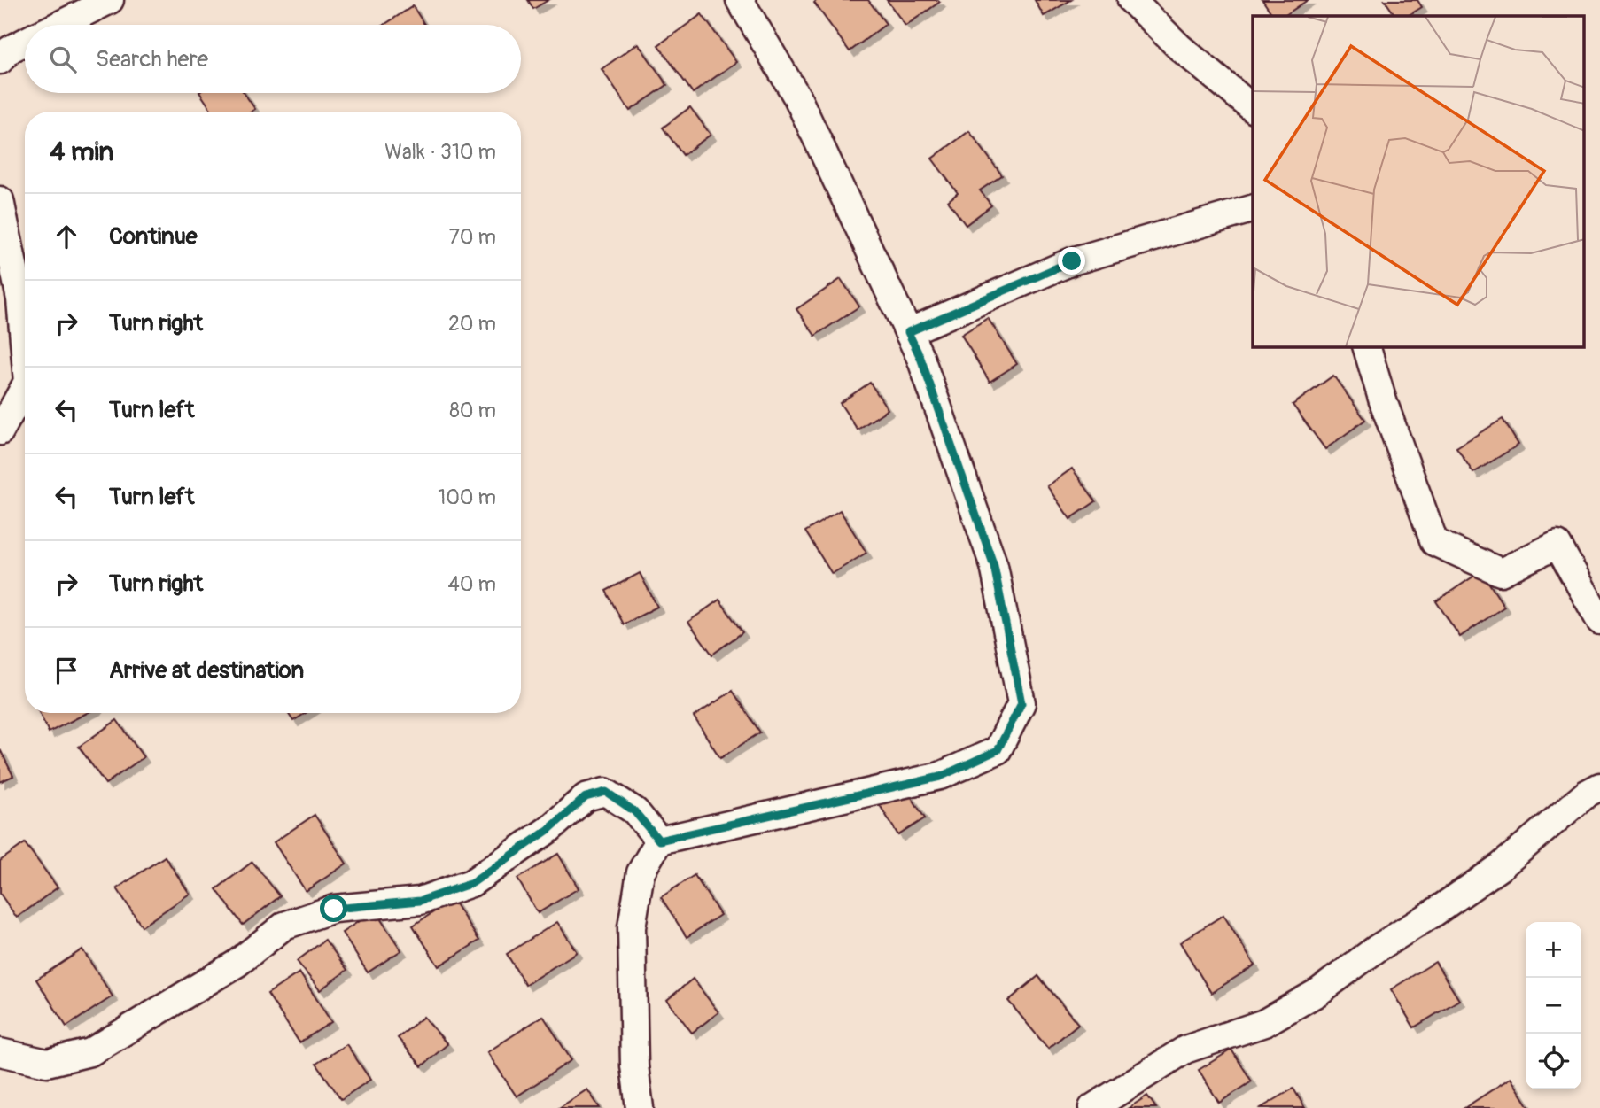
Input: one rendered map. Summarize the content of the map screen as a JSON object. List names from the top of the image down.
{
  "page": {
    "search": "Search here",
    "heading": ["4 min", "Walk · 310 m"],
    "list": [
      ["Continue", "70 m"],
      ["Turn right", "20 m"],
      ["Turn left", "80 m"],
      ["Turn left", "100 m"],
      ["Turn right", "40 m"],
      "Arrive at destination"
    ],
    "map_buttons": ["+", "−"]
  }
}
